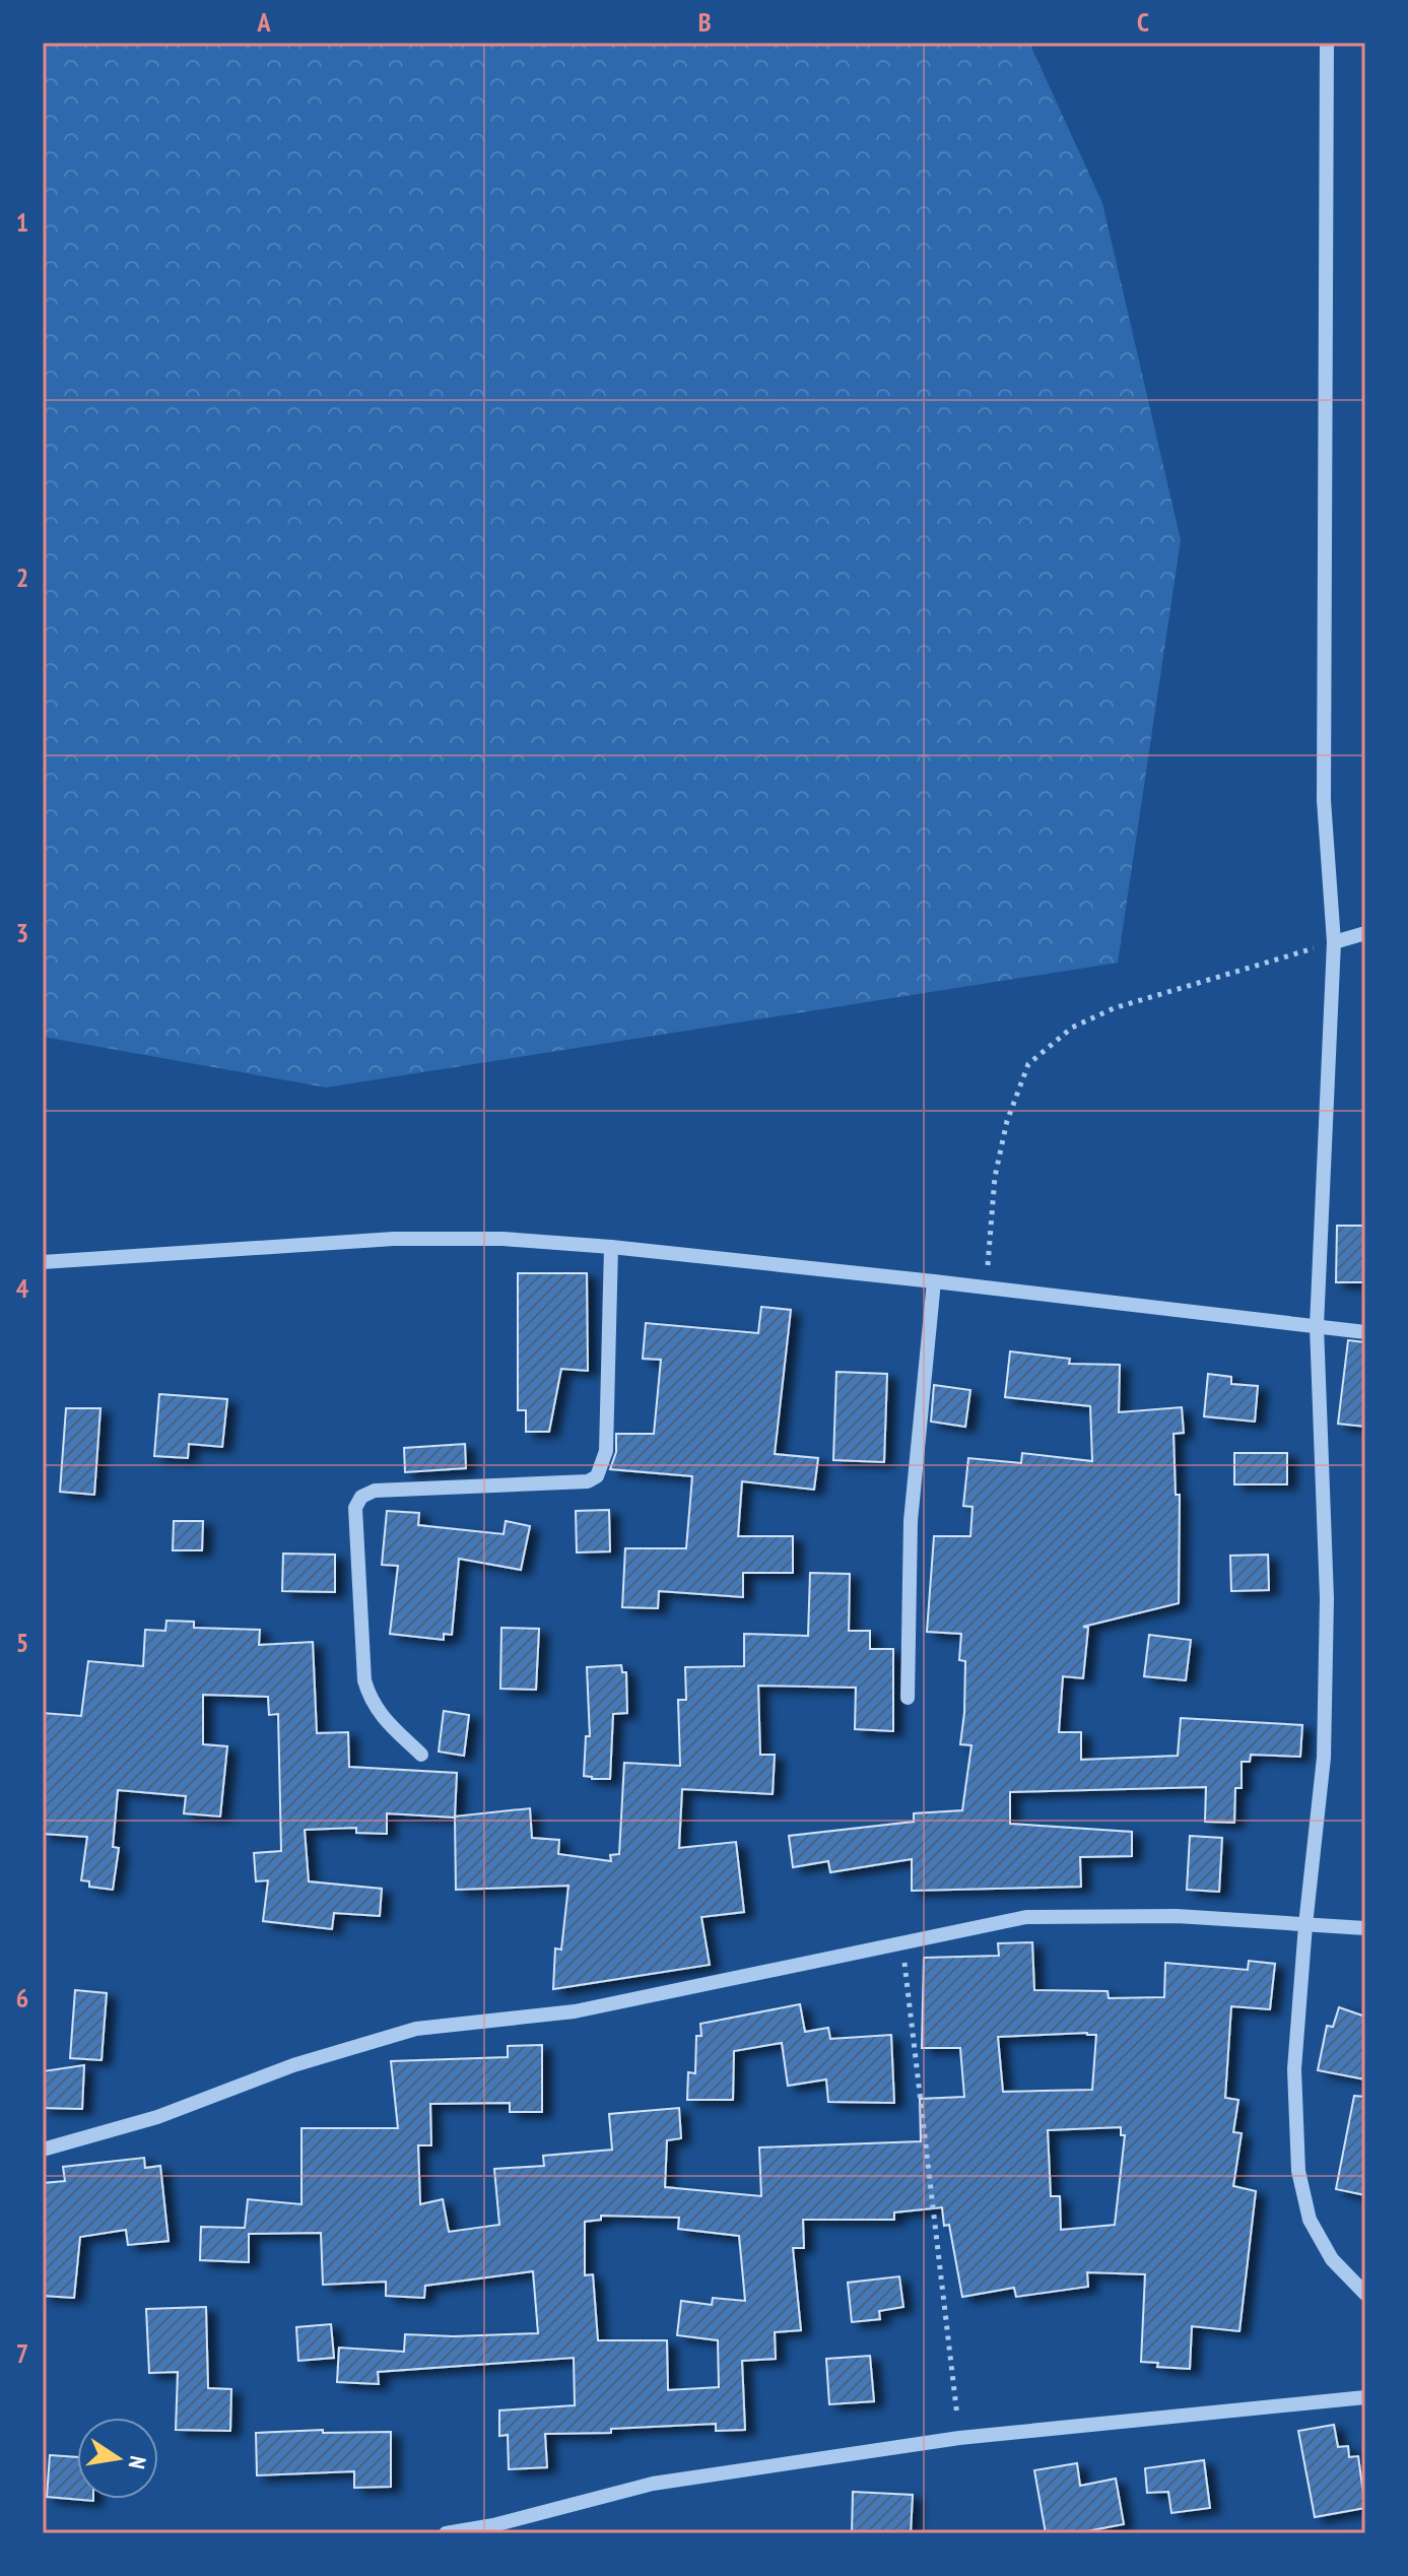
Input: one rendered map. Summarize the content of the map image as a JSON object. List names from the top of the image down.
{
  "north": "right",
  "grid": {
    "columns": ["A", "B", "C"],
    "rows": [
      "1",
      "2",
      "3",
      "4",
      "5",
      "6",
      "7"
    ]
  }
}
